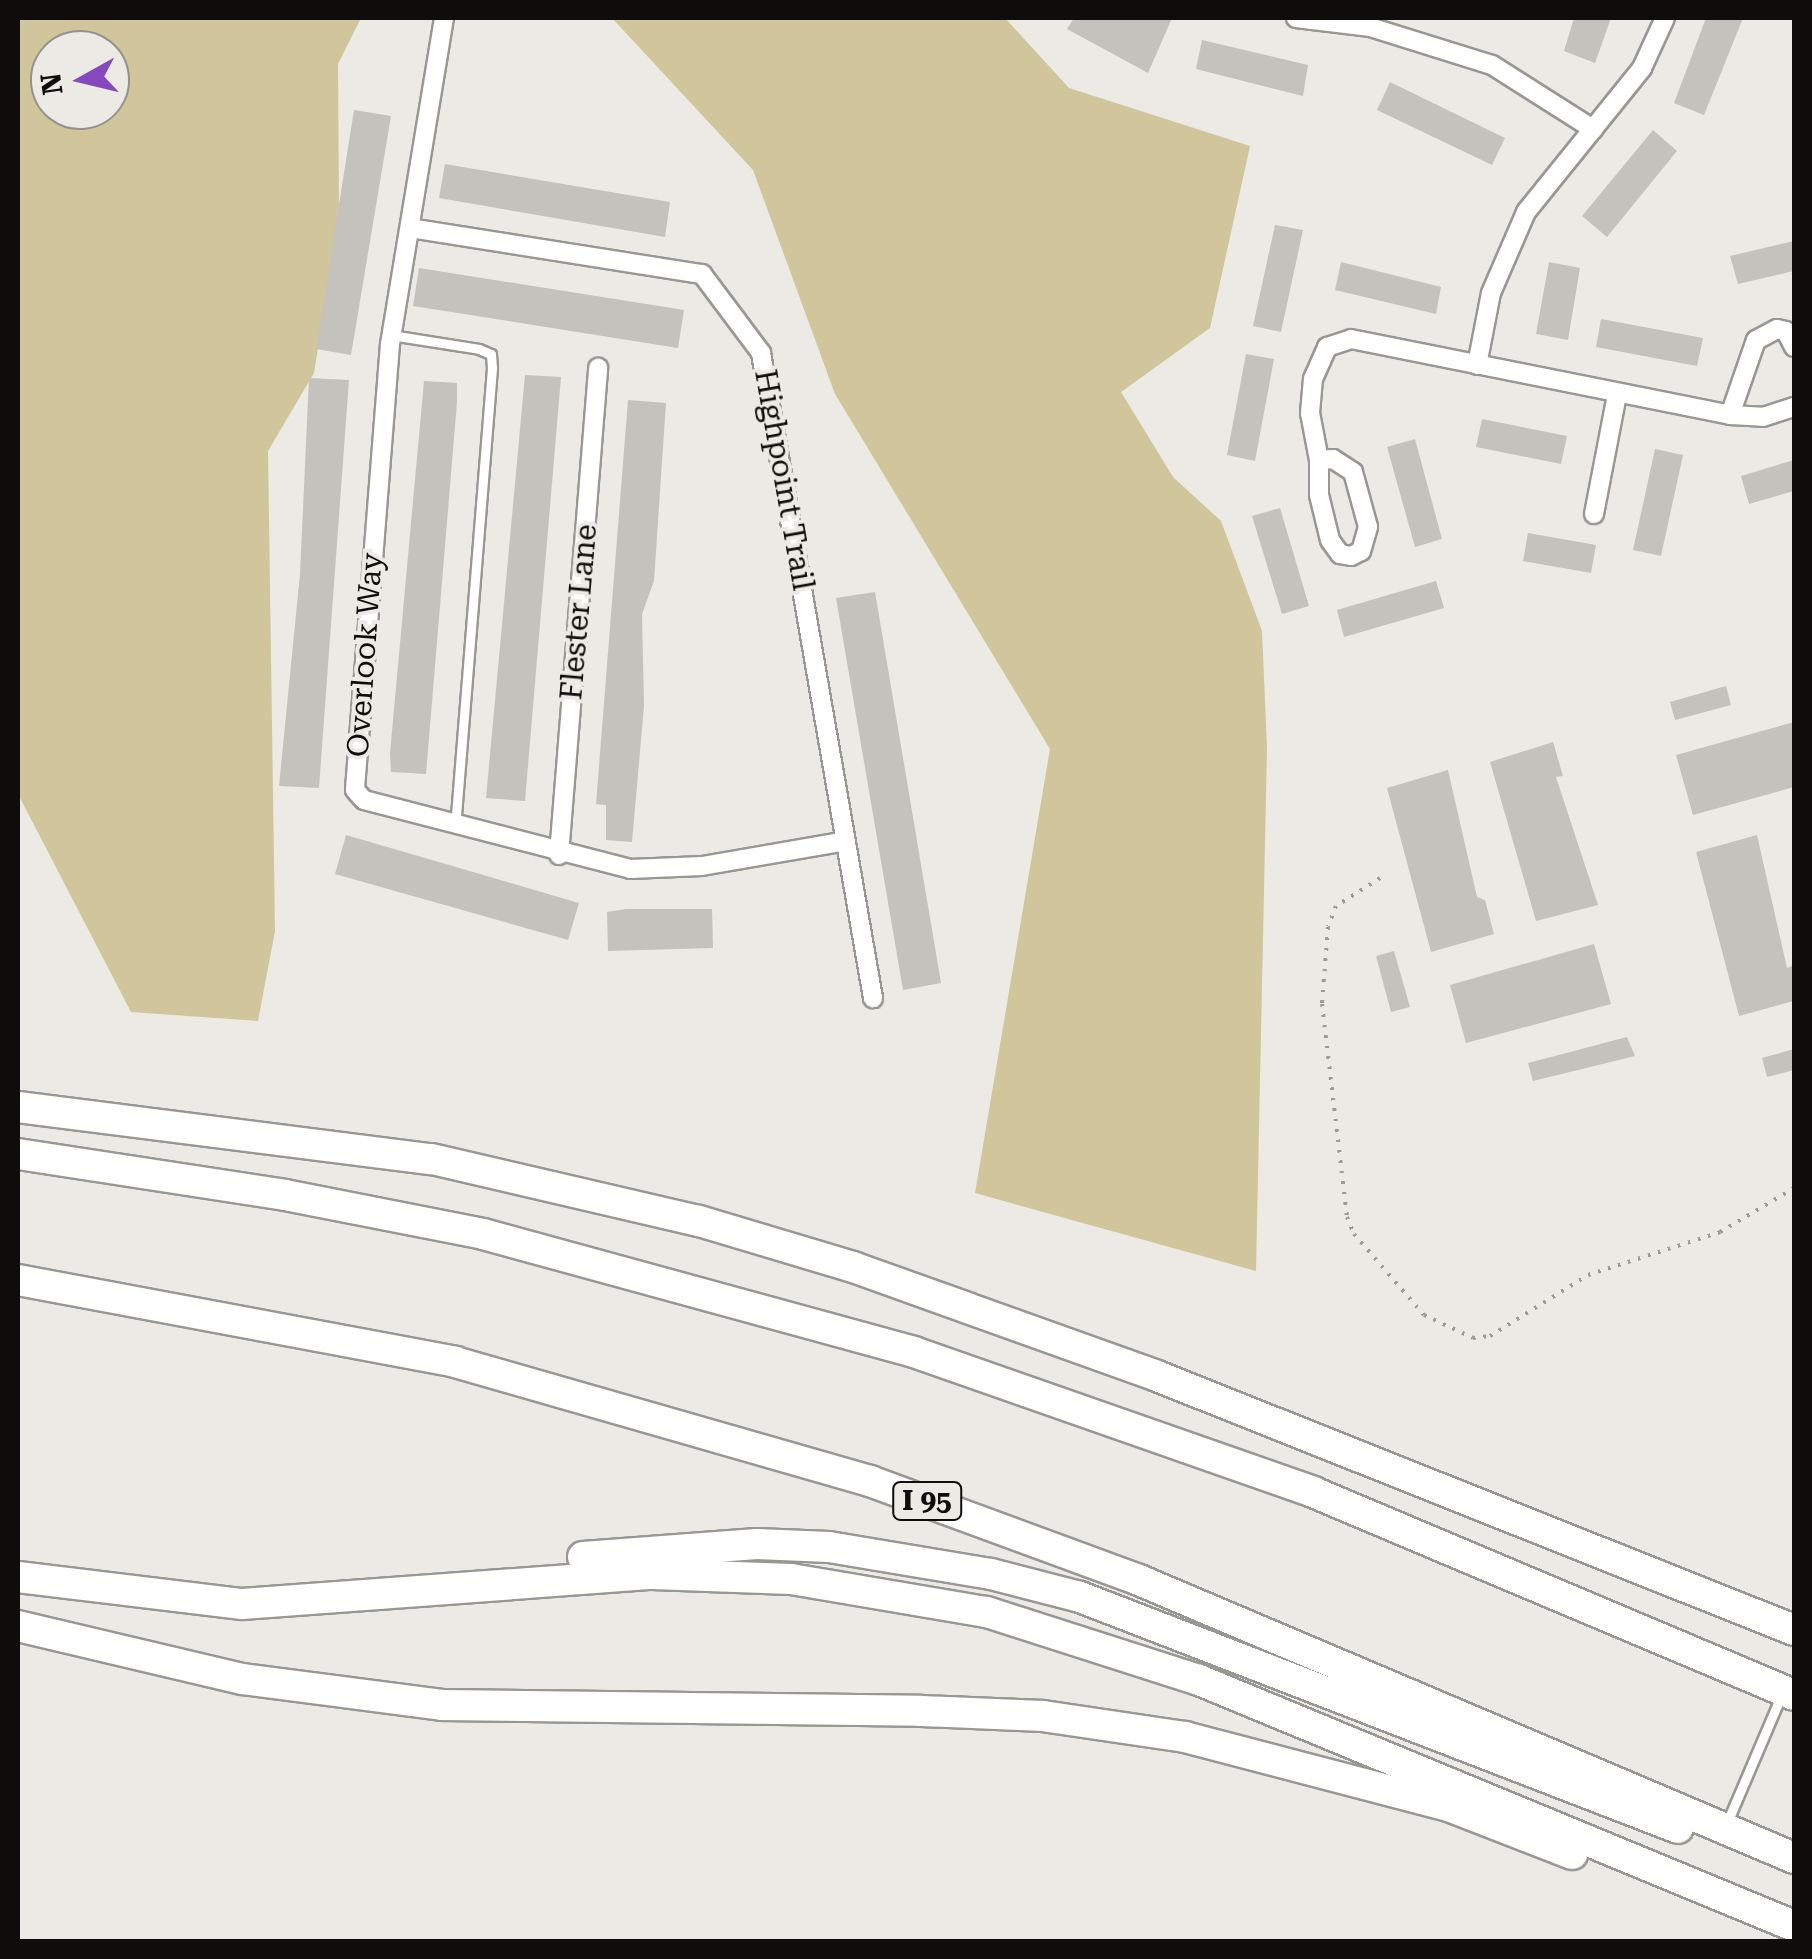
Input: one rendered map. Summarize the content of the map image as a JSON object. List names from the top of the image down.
{
  "streets": {
    "highway": ["I 95"],
    "street": ["Highpoint Trail", "Flester Lane", "Overlook Way"]
  },
  "crossings": [
    ["Highpoint Trail", "Overlook Way"],
    ["Flester Lane", "Overlook Way"]
  ],
  "north": "left"
}
